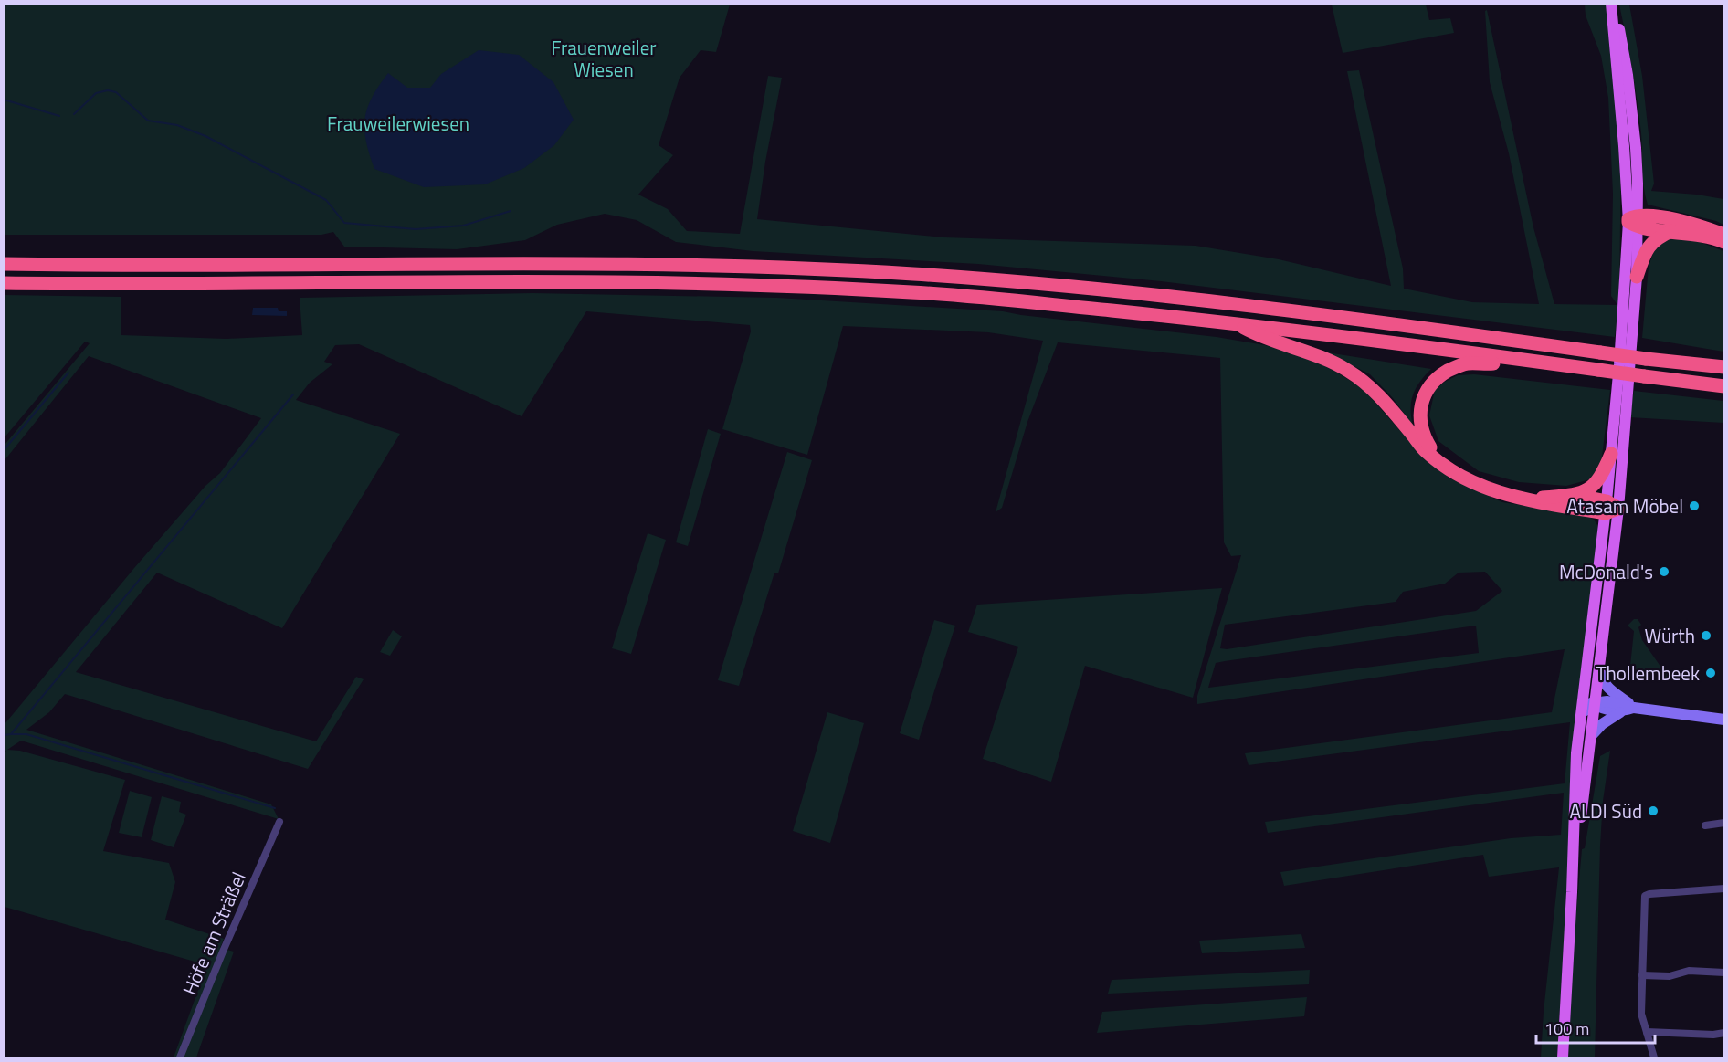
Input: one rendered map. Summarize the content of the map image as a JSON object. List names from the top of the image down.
{
  "streets": {
    "street": ["Höfe am Sträßel"]
  },
  "parks": ["Frauenweiler Wiesen", "Frauweilerwiesen"],
  "places": [
    "Atasam Möbel",
    "McDonald's",
    "Würth",
    "Thollembeek",
    "ALDI Süd"
  ],
  "scale_bar": "100 m"
}
